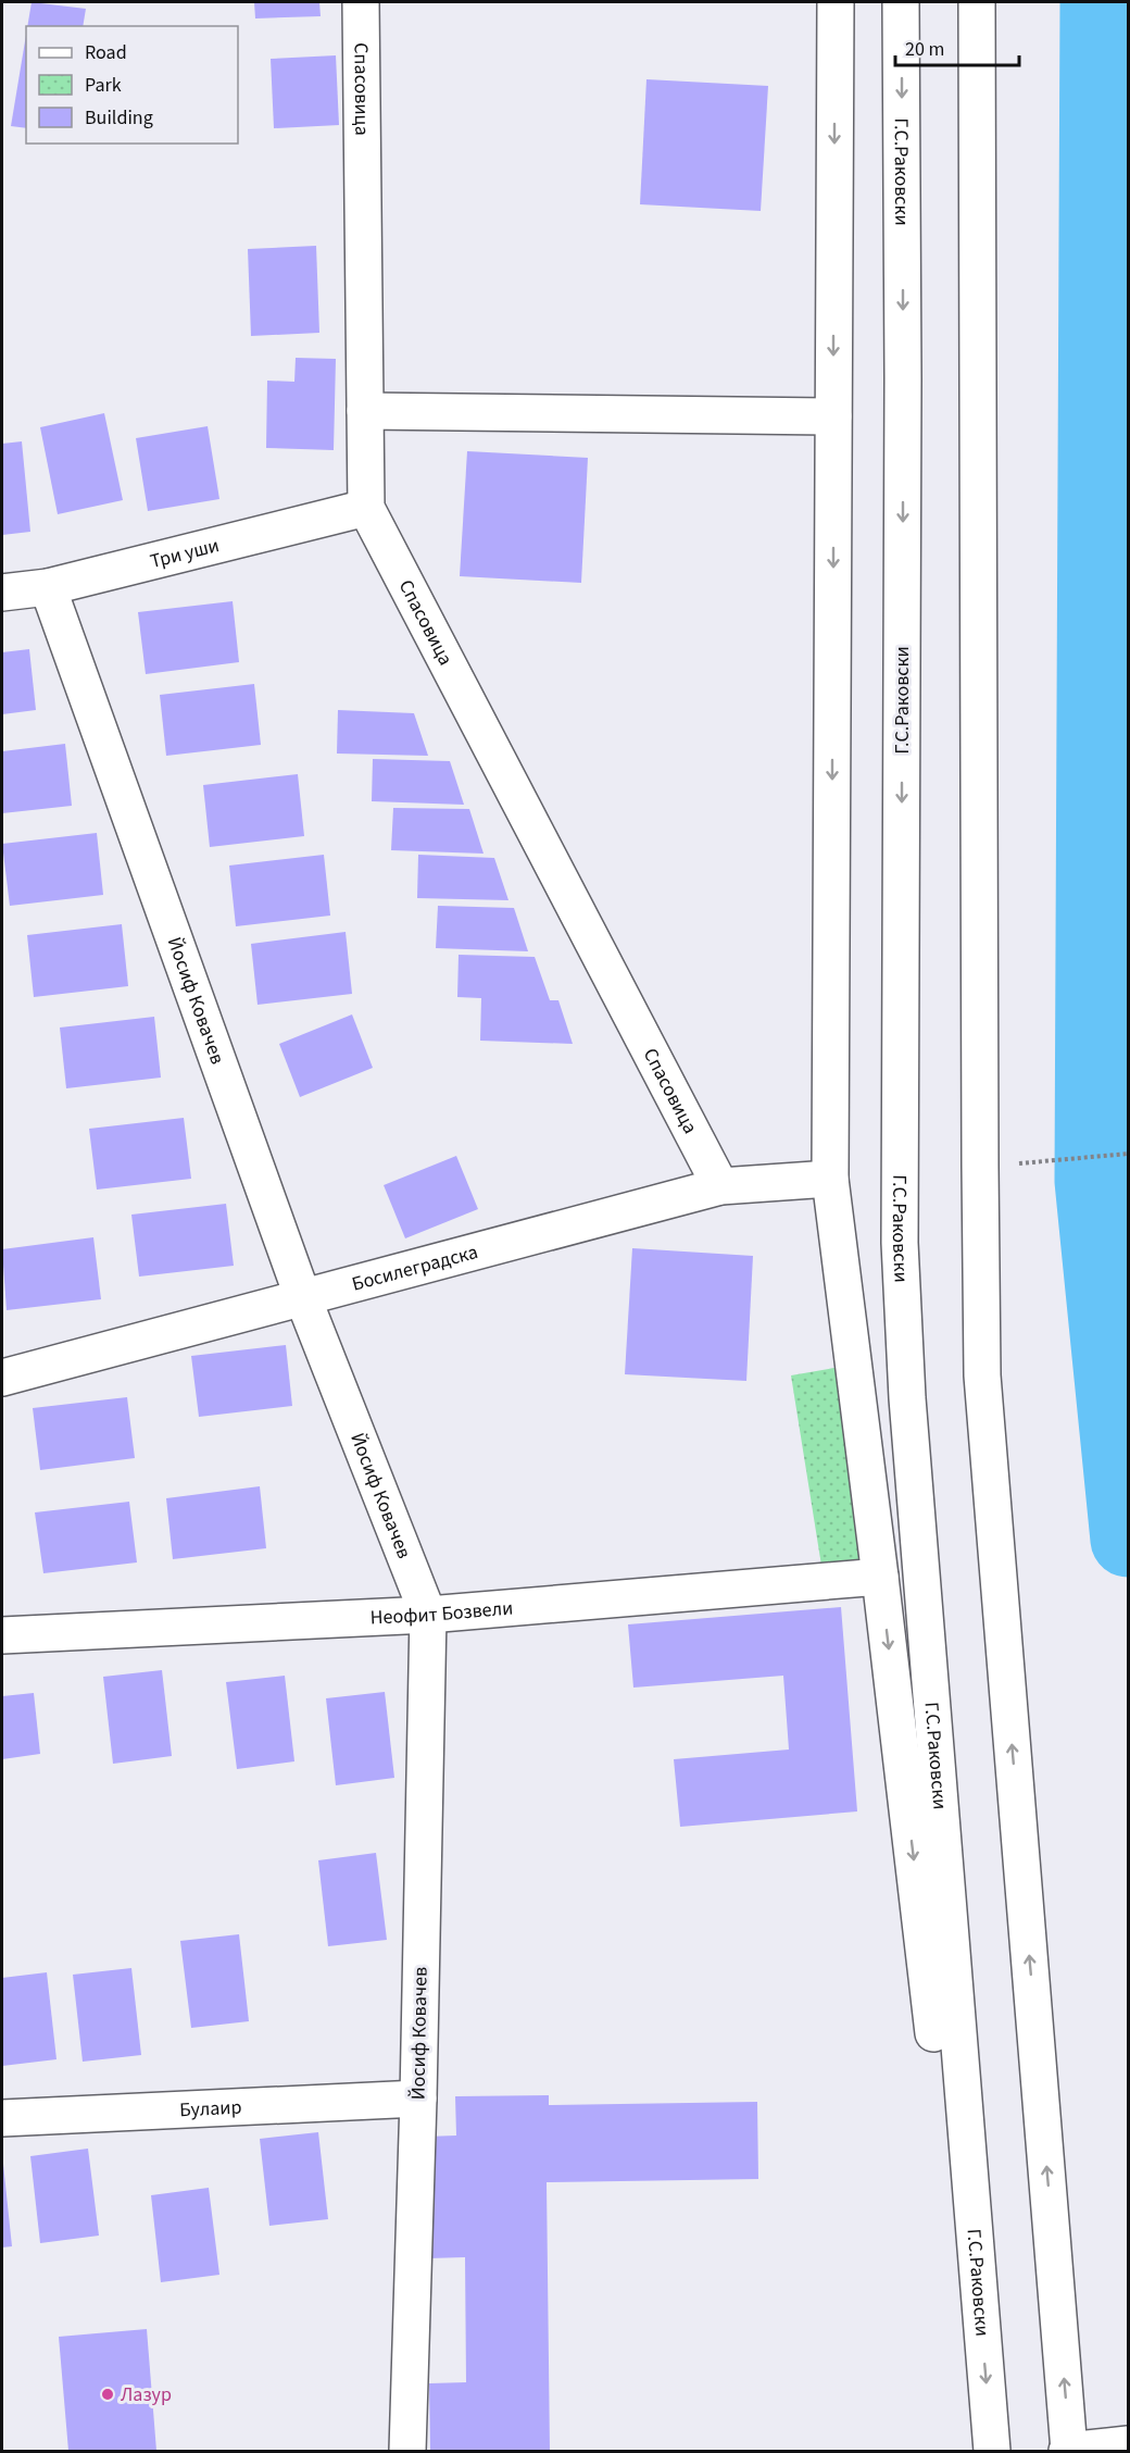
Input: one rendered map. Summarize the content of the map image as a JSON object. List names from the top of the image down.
{
  "streets": {
    "street": [
      "Спасовица",
      "Г.С.Раковски",
      "Три уши",
      "Йосиф Ковачев",
      "Босилеградска",
      "Неофит Бозвели",
      "Булаир"
    ]
  },
  "crossings": [
    ["Спасовица", "Три уши"],
    ["Спасовица", "Босилеградска"],
    ["Три уши", "Йосиф Ковачев"],
    ["Йосиф Ковачев", "Босилеградска"],
    ["Йосиф Ковачев", "Неофит Бозвели"],
    ["Йосиф Ковачев", "Булаир"]
  ],
  "places": ["Лазур"],
  "legend": ["Road", "Park", "Building"],
  "scale_bar": "20 m"
}
